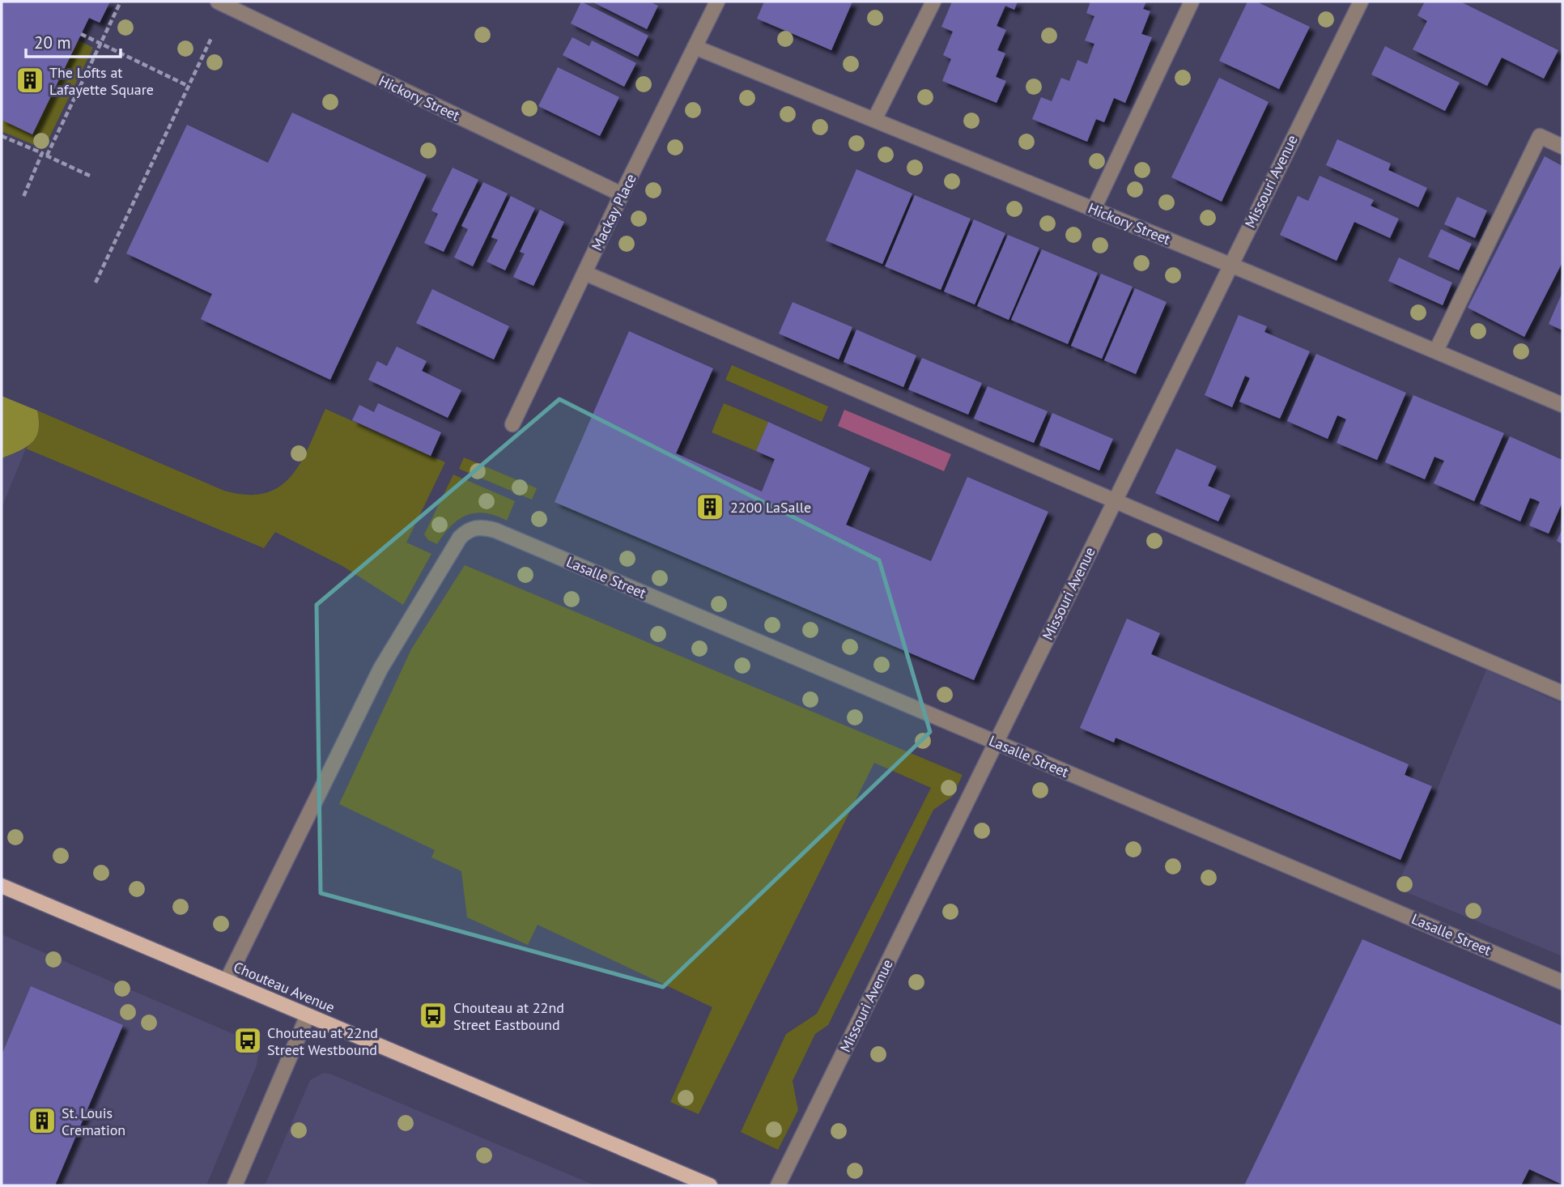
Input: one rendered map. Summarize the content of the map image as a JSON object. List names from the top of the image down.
{
  "streets": {
    "main road": ["Chouteau Avenue"],
    "street": [
      "Hickory Street",
      "Missouri Avenue",
      "Mackay Place",
      "Lasalle Street"
    ]
  },
  "crossings": [
    ["Hickory Street", "Missouri Avenue"],
    ["Hickory Street", "Mackay Place"],
    ["Missouri Avenue", "Lasalle Street"],
    ["Lasalle Street", "Chouteau Avenue"]
  ],
  "places": {
    "building": ["The Lofts at Lafayette Square", "2200 LaSalle", "St. Louis Cremation"],
    "bus stop": ["Chouteau at 22nd Street Eastbound", "Chouteau at 22nd Street Westbound"]
  },
  "scale_bar": "20 m"
}
